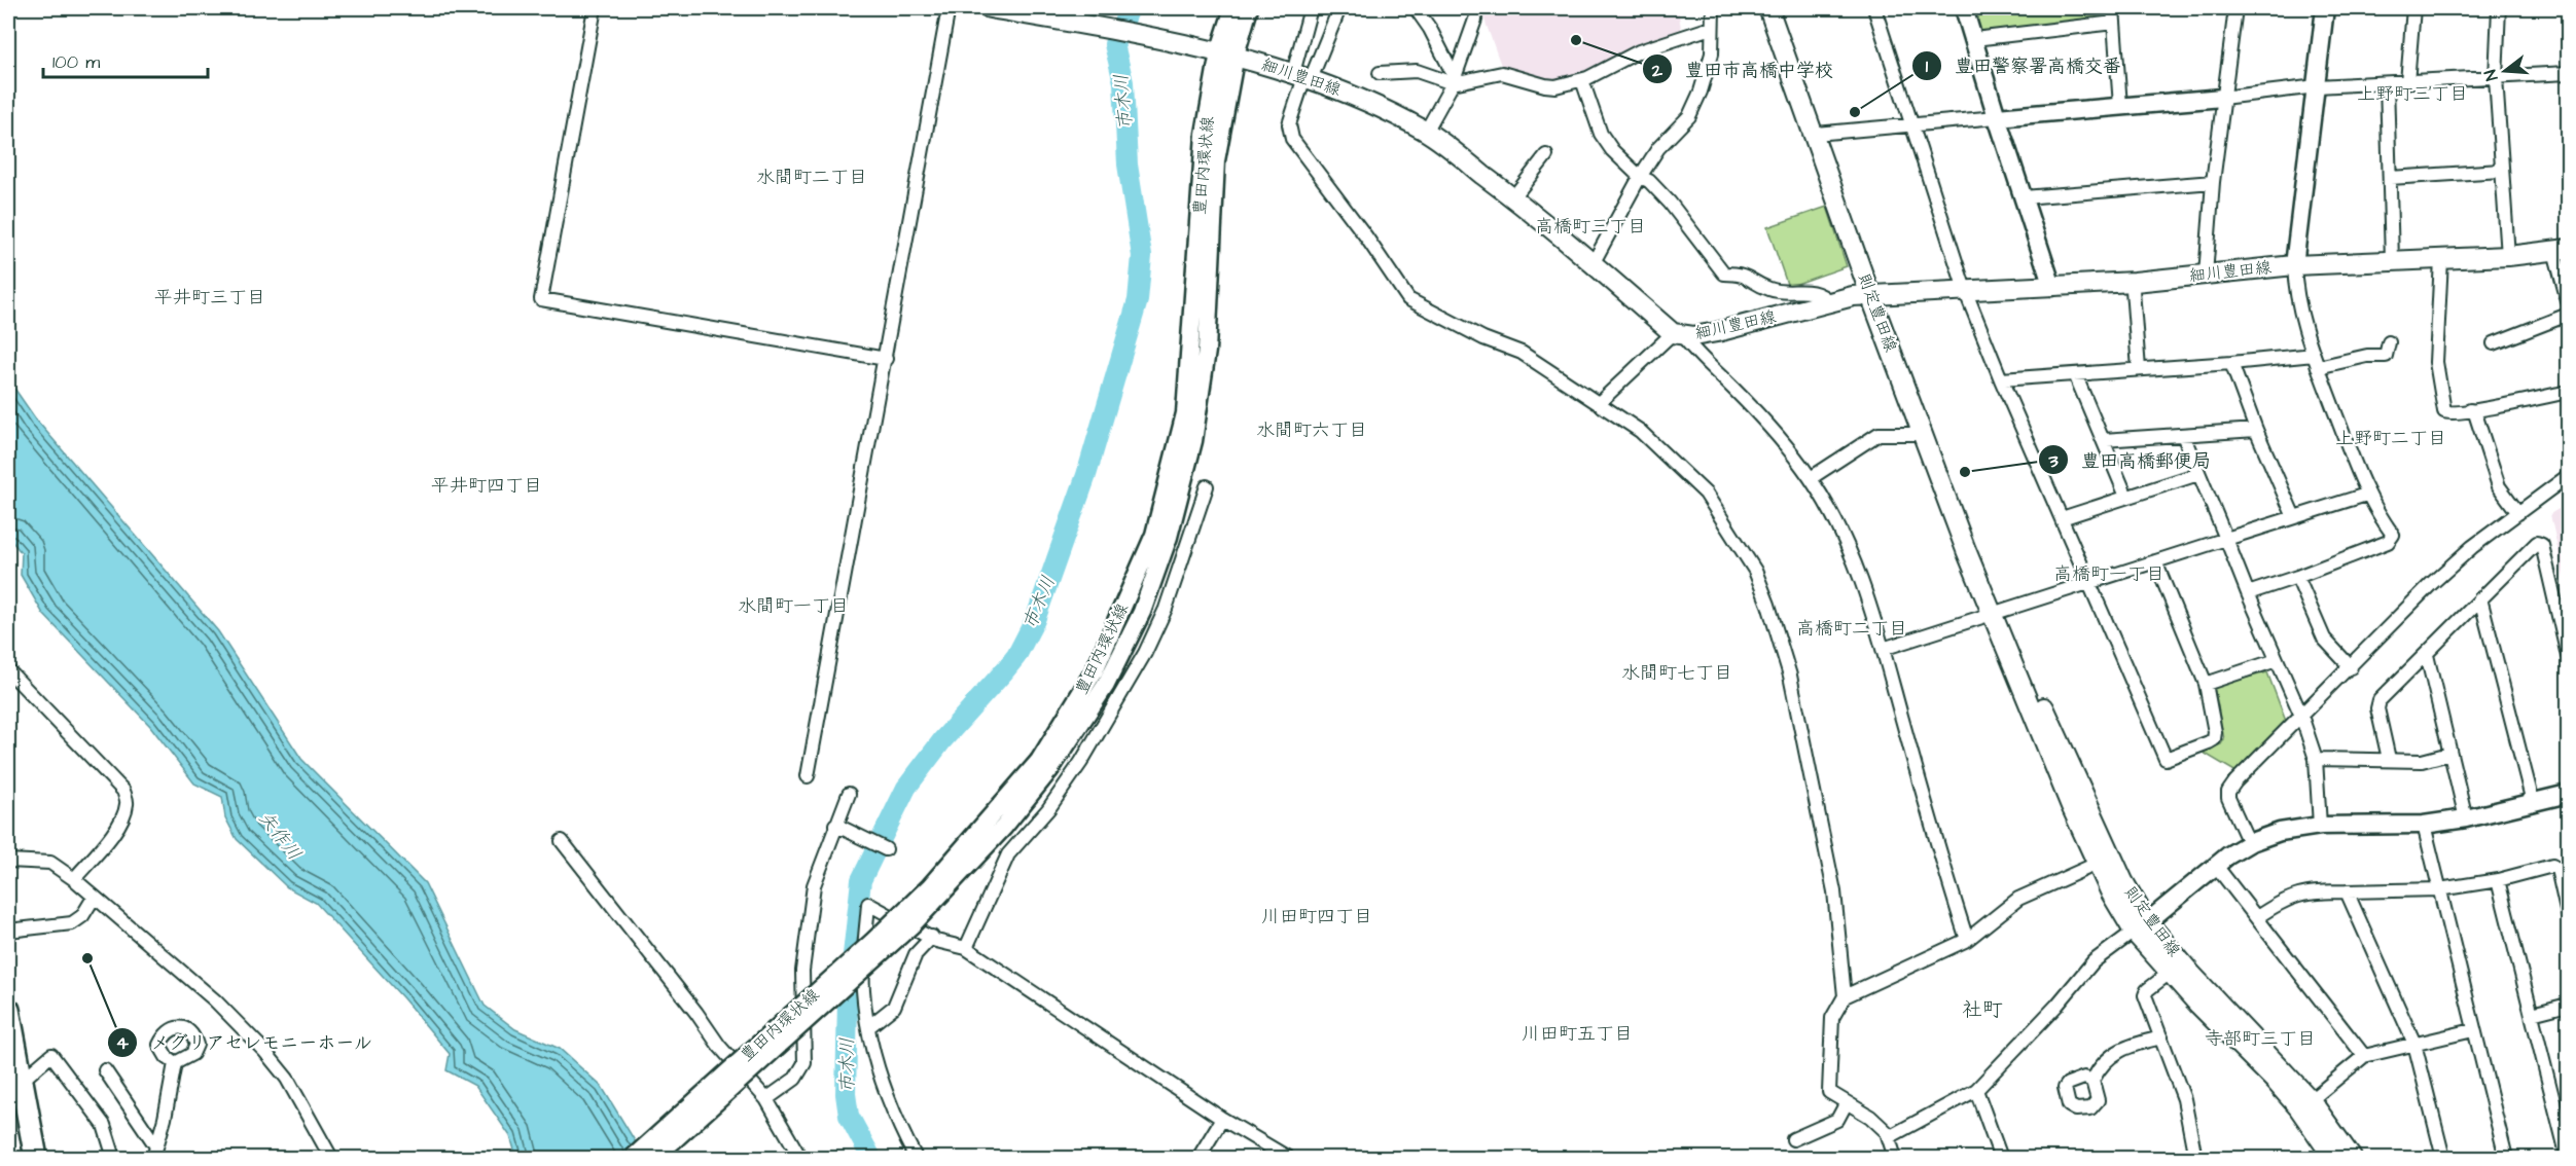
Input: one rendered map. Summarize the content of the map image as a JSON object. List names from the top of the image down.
{
  "streets": {
    "main road": ["細川豊田線", "則定豊田線"],
    "street": ["豊田内環状線"]
  },
  "crossings": [
    ["細川豊田線", "豊田内環状線"],
    ["細川豊田線", "則定豊田線"]
  ],
  "districts": [
    "上野町三丁目",
    "水間町二丁目",
    "高橋町三丁目",
    "平井町三丁目",
    "水間町六丁目",
    "上野町二丁目",
    "平井町四丁目",
    "高橋町一丁目",
    "水間町一丁目",
    "高橋町二丁目",
    "水間町七丁目",
    "川田町四丁目",
    "社町",
    "川田町五丁目",
    "寺部町三丁目"
  ],
  "water": ["市木川", "矢作川"],
  "places": [
    "豊田市高橋中学校",
    "豊田警察署高橋交番",
    "豊田高橋郵便局",
    "メグリアセレモニーホール"
  ],
  "scale_bar": "100 m",
  "north": "left"
}
